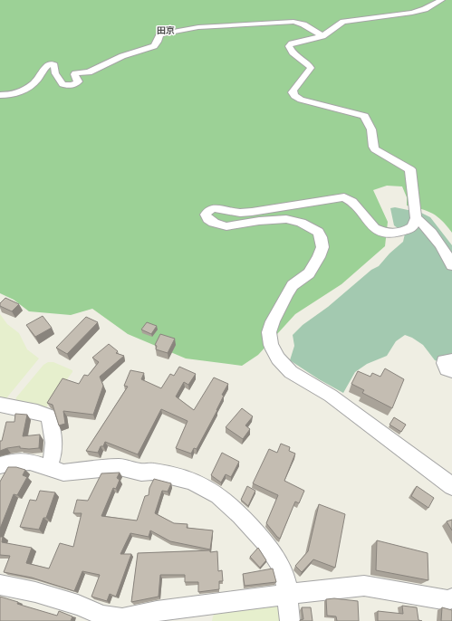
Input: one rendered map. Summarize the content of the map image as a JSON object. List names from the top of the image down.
{
  "districts": ["田京"]
}
